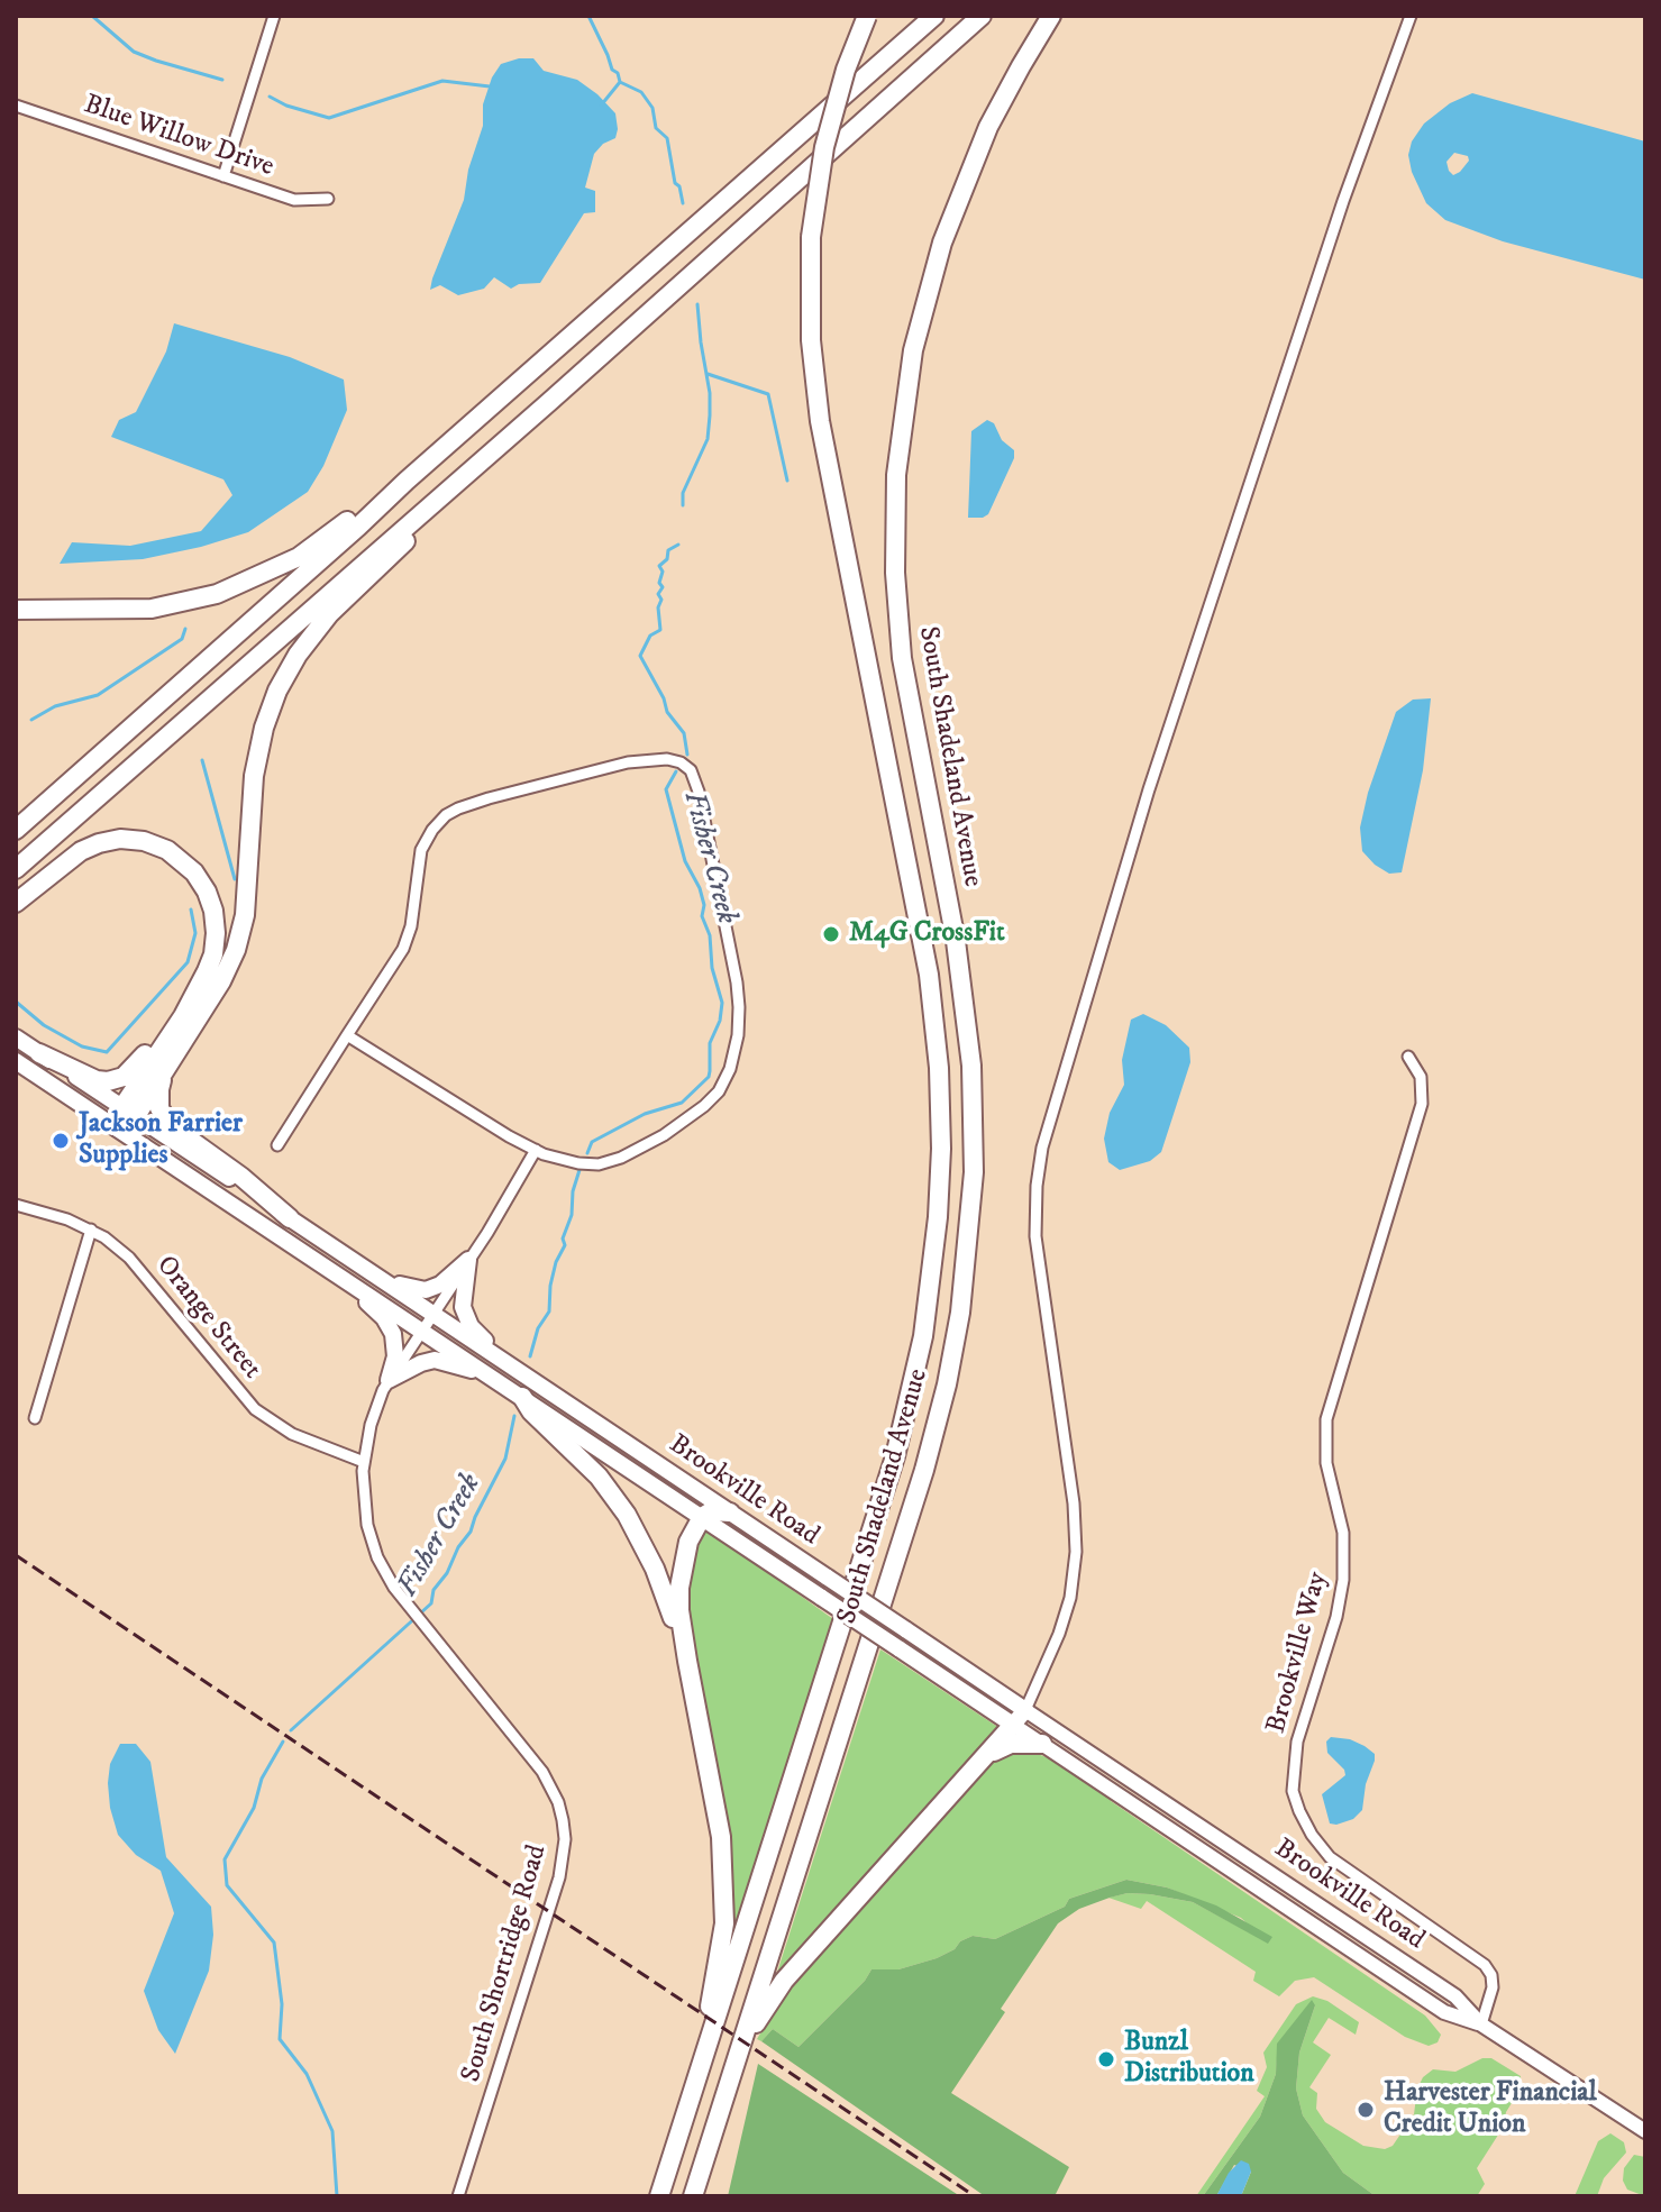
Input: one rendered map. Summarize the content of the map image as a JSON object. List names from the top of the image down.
{
  "streets": {
    "highway": ["South Shadeland Avenue"],
    "main road": ["Brookville Road"],
    "street": [
      "Blue Willow Drive",
      "Orange Street",
      "Brookville Way",
      "South Shortridge Road"
    ]
  },
  "crossings": [
    ["Orange Street", "South Shortridge Road"],
    ["Brookville Road", "Brookville Way"],
    ["Brookville Road", "South Shortridge Road"]
  ],
  "water": ["Fisher Creek"],
  "places": [
    "M4G CrossFit",
    "Jackson Farrier Supplies",
    "Bunzl Distribution",
    "Harvester Financial Credit Union"
  ]
}
